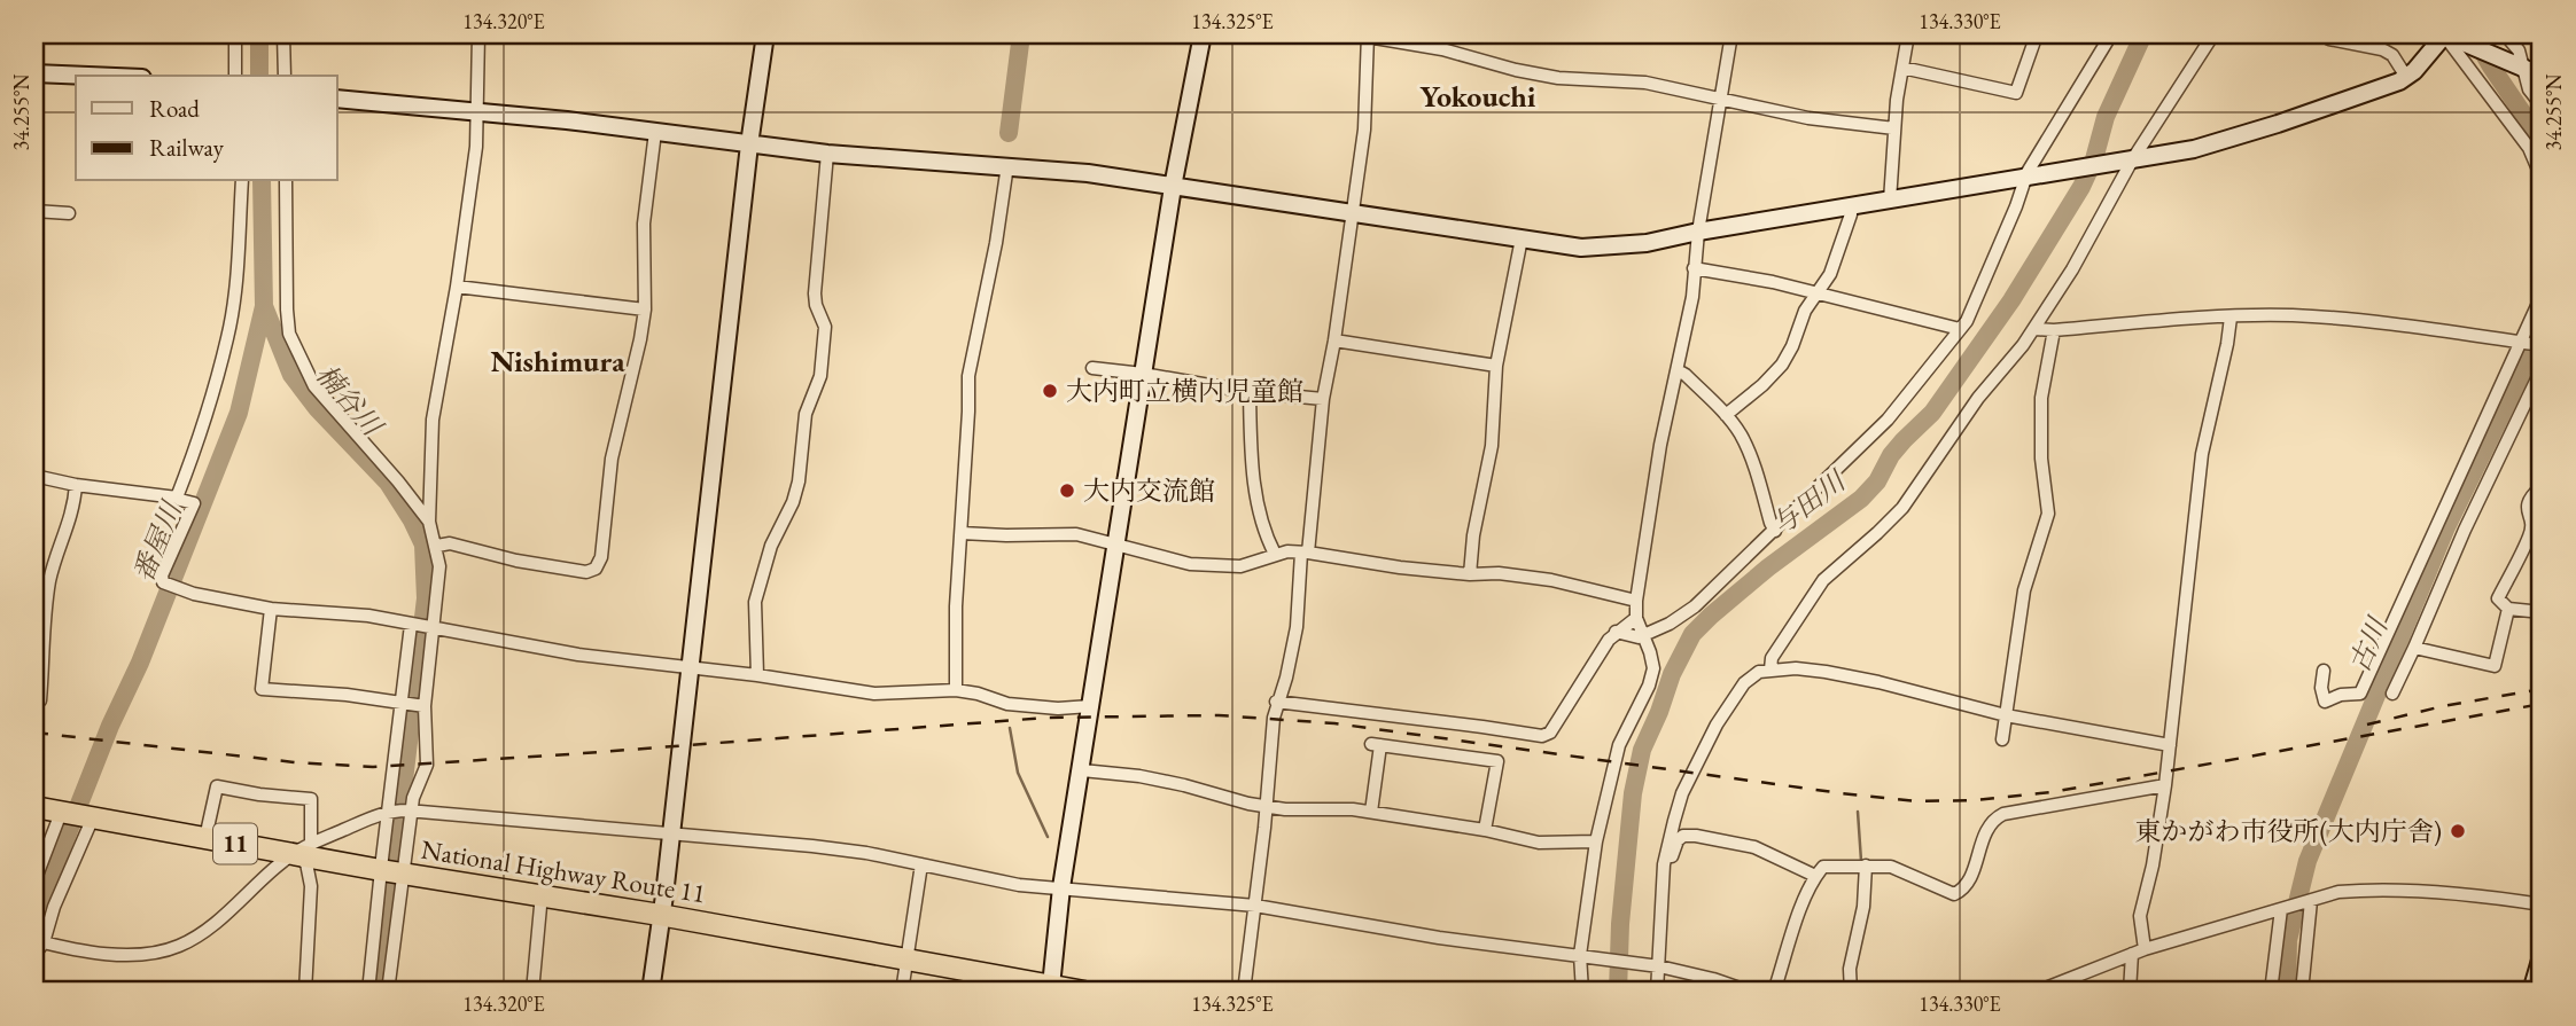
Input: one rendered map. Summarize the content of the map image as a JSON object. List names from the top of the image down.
{
  "streets": {
    "highway": ["11", "National Highway Route 11"]
  },
  "districts": ["Yokouchi", "Nishimura"],
  "water": [
    "楠谷川",
    "与田川",
    "番屋川",
    "古川"
  ],
  "places": ["大内町立横内児童館", "大内交流館", "東かがわ市役所(大内庁舎)"],
  "legend": ["Road", "Railway"],
  "coordinates": [
    "134.320°E",
    "134.325°E",
    "134.330°E",
    "34.255°N"
  ]
}
